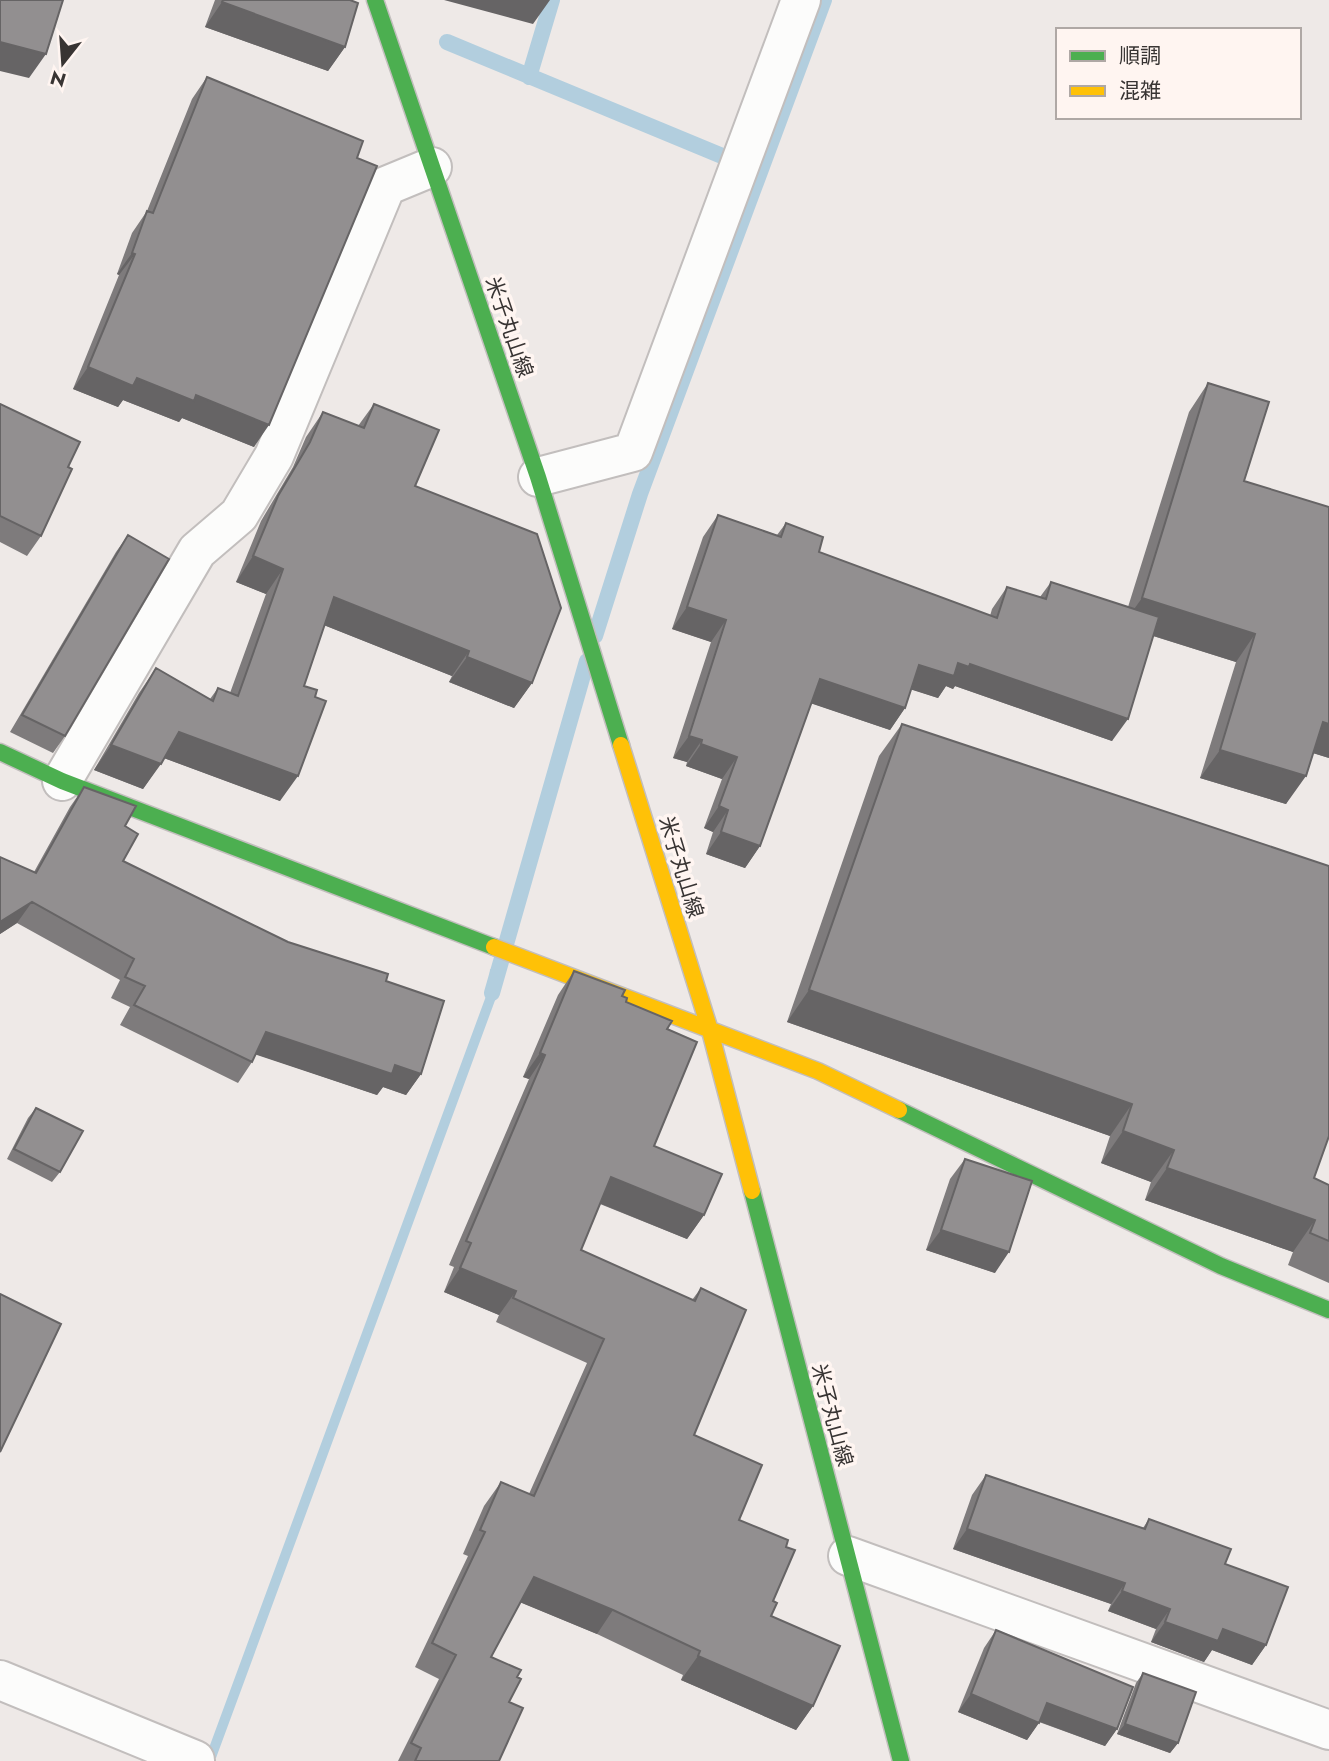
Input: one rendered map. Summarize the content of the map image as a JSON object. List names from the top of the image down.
{
  "streets": {
    "main road": ["米子丸山線"]
  },
  "legend": ["順調", "混雑"],
  "north": "bottom"
}
